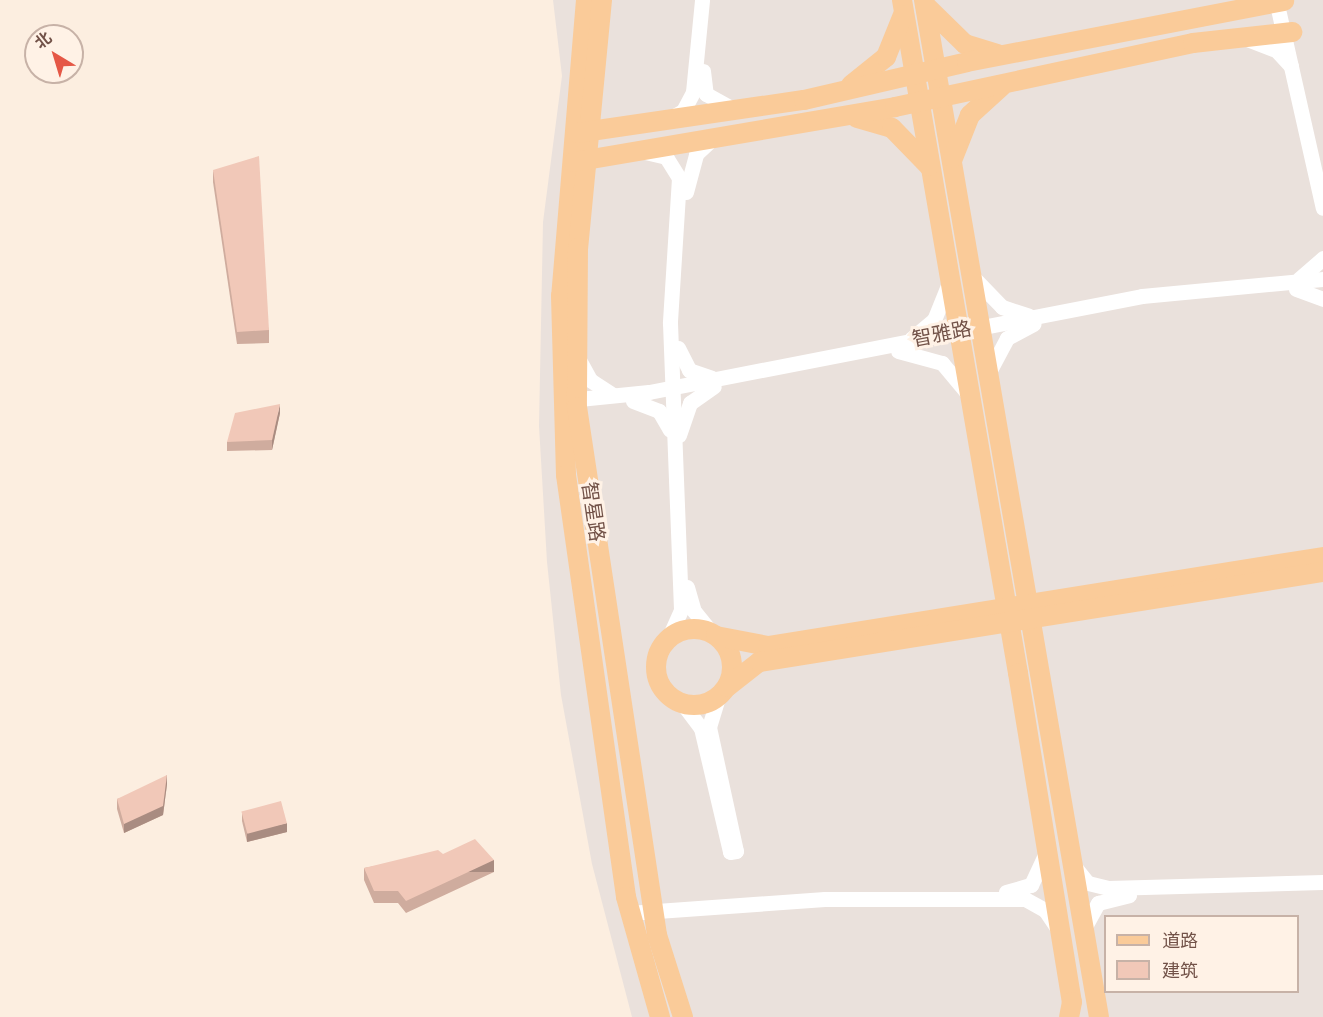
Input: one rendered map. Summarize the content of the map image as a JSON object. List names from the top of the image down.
{
  "streets": {
    "main road": ["智星路"],
    "street": ["智雅路"]
  },
  "crossings": [
    ["智雅路", "智星路"]
  ],
  "legend": ["道路", "建筑"],
  "north": "top left"
}
